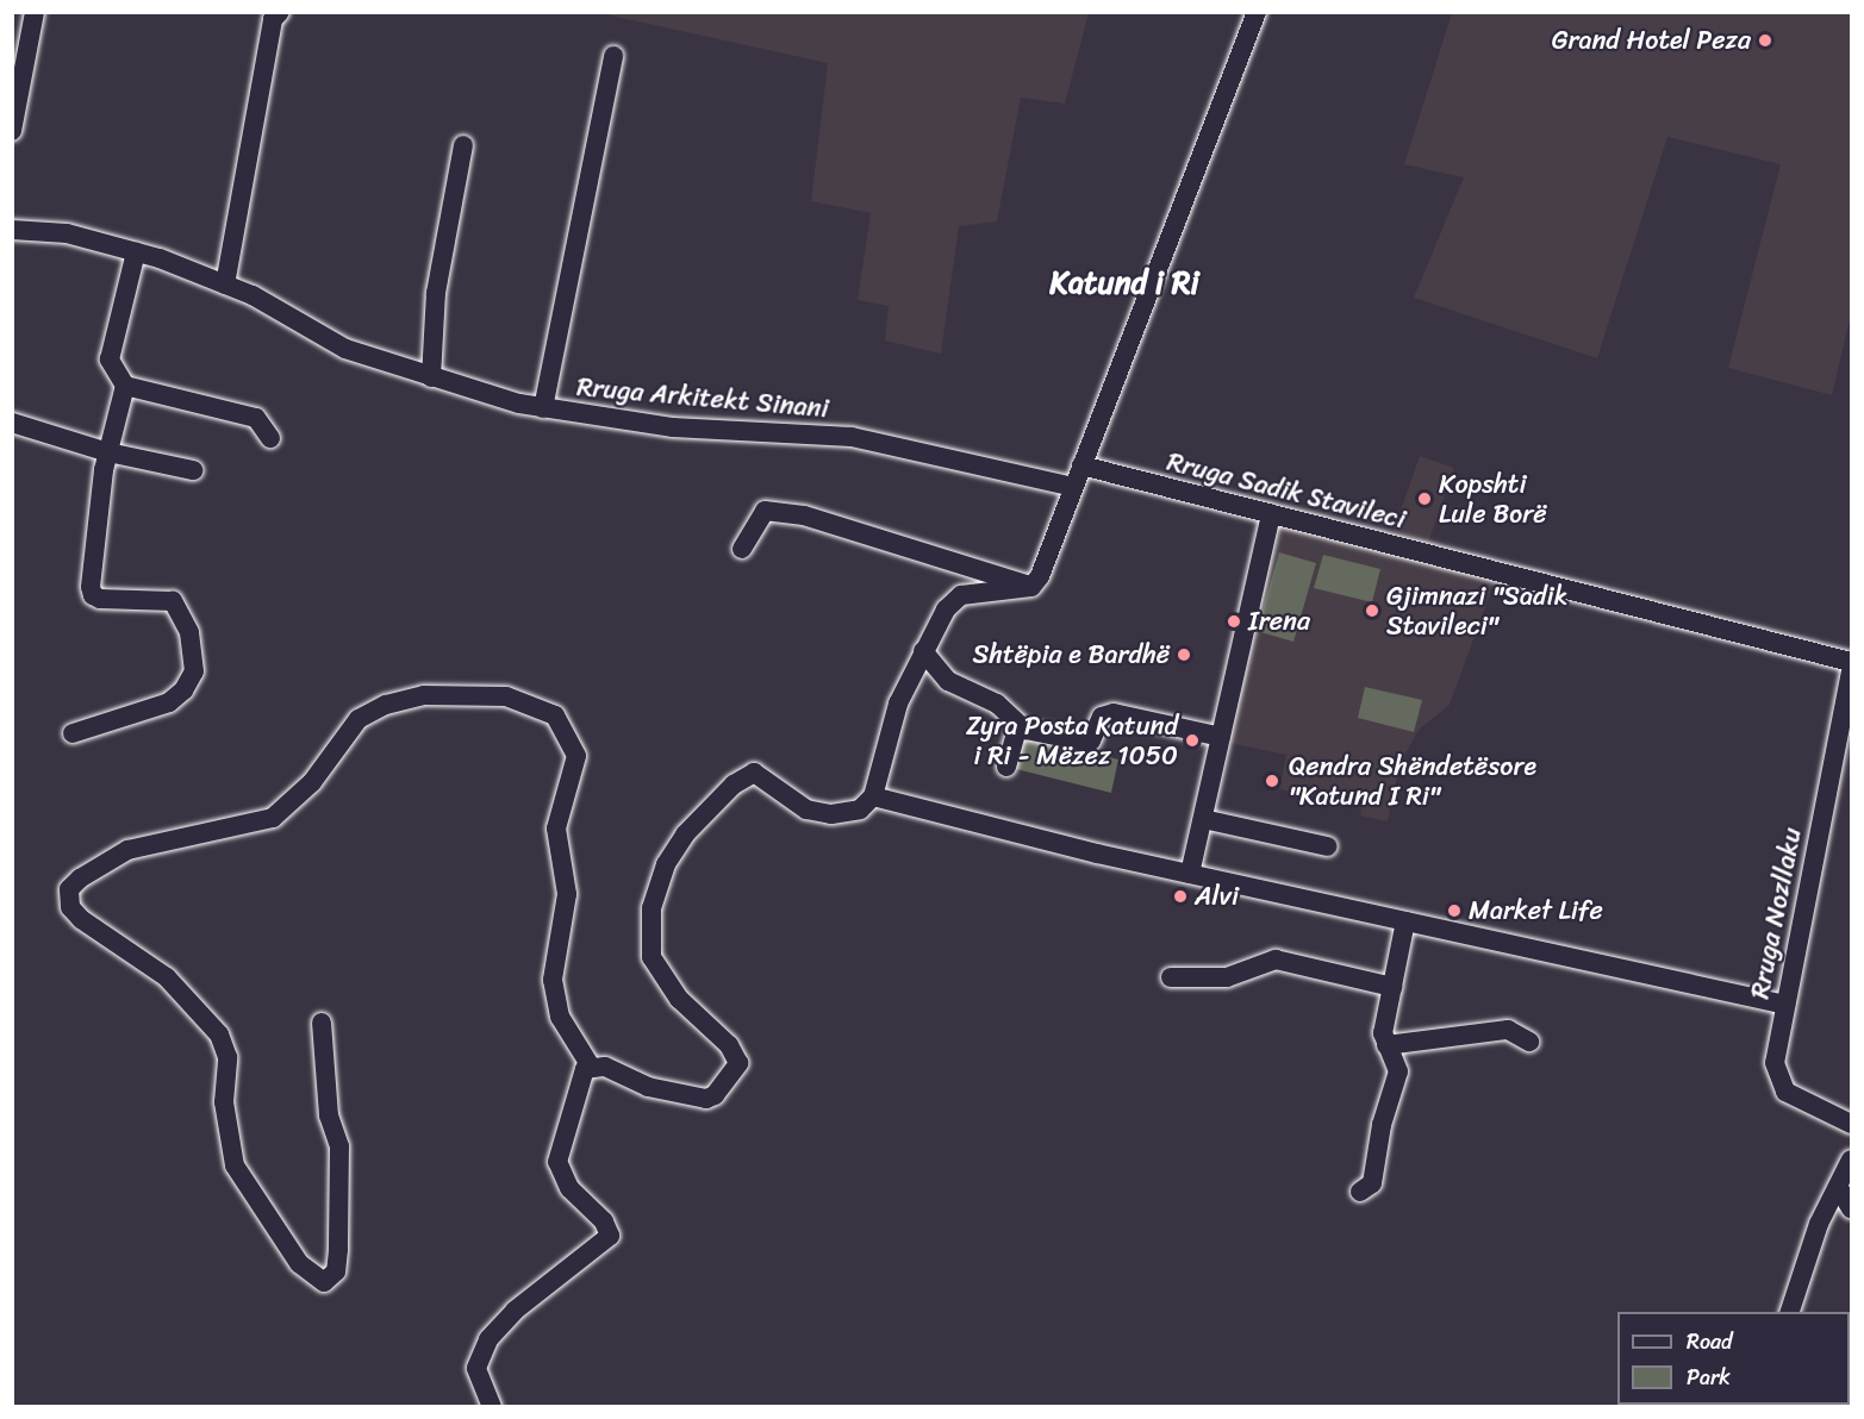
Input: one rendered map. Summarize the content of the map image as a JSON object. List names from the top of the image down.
{
  "streets": {
    "street": ["Rruga Arkitekt Sinani", "Rruga Sadik Stavileci", "Rruga Nozllaku"]
  },
  "districts": ["Katund i Ri"],
  "places": [
    "Grand Hotel Peza",
    "Kopshti Lule Borë",
    "Gjimnazi \"Sadik Stavileci\"",
    "Irena",
    "Shtëpia e Bardhë",
    "Zyra Posta Katund i Ri - Mëzez 1050",
    "Qendra Shëndetësore \"Katund I Ri\"",
    "Alvi",
    "Market Life"
  ],
  "legend": ["Road", "Park"]
}
